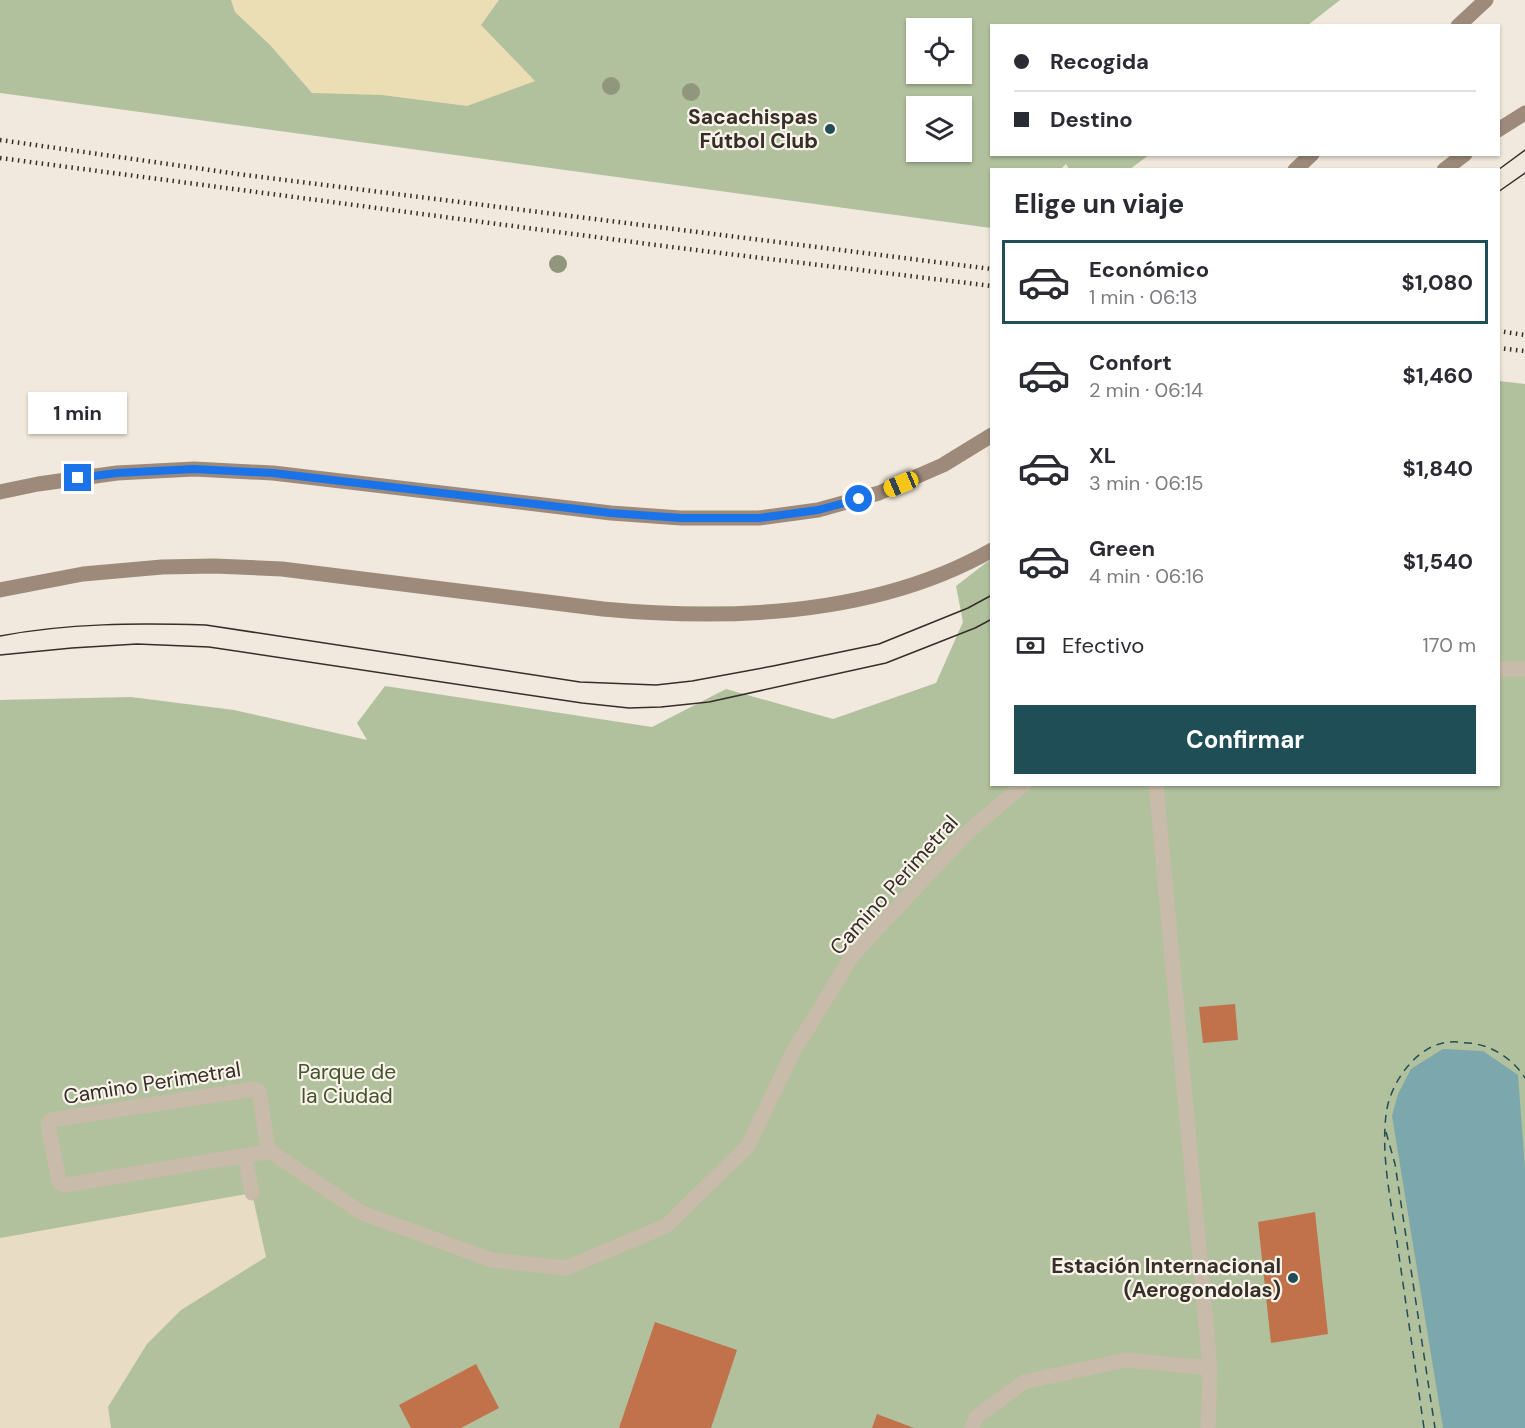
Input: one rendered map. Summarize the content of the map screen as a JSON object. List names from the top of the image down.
{
  "streets": {
    "street": ["Camino Perimetral"]
  },
  "parks": ["Parque de la Ciudad"],
  "places": ["Sacachispas Fútbol Club", "Estación Internacional (Aerogondolas)"],
  "page": {
    "banner": ["Recogida", "Destino"],
    "heading": "Elige un viaje",
    "list": [
      {
        "name": "Económico",
        "note": "1 min · 06:13",
        "value": "$1,080"
      },
      {
        "name": "Confort",
        "note": "2 min · 06:14",
        "value": "$1,460"
      },
      {
        "name": "XL",
        "note": "3 min · 06:15",
        "value": "$1,840"
      },
      {
        "name": "Green",
        "note": "4 min · 06:16",
        "value": "$1,540"
      }
    ],
    "bubble": "1 min",
    "pay": ["Efectivo", "170 m"],
    "buttons": "Confirmar"
  }
}
